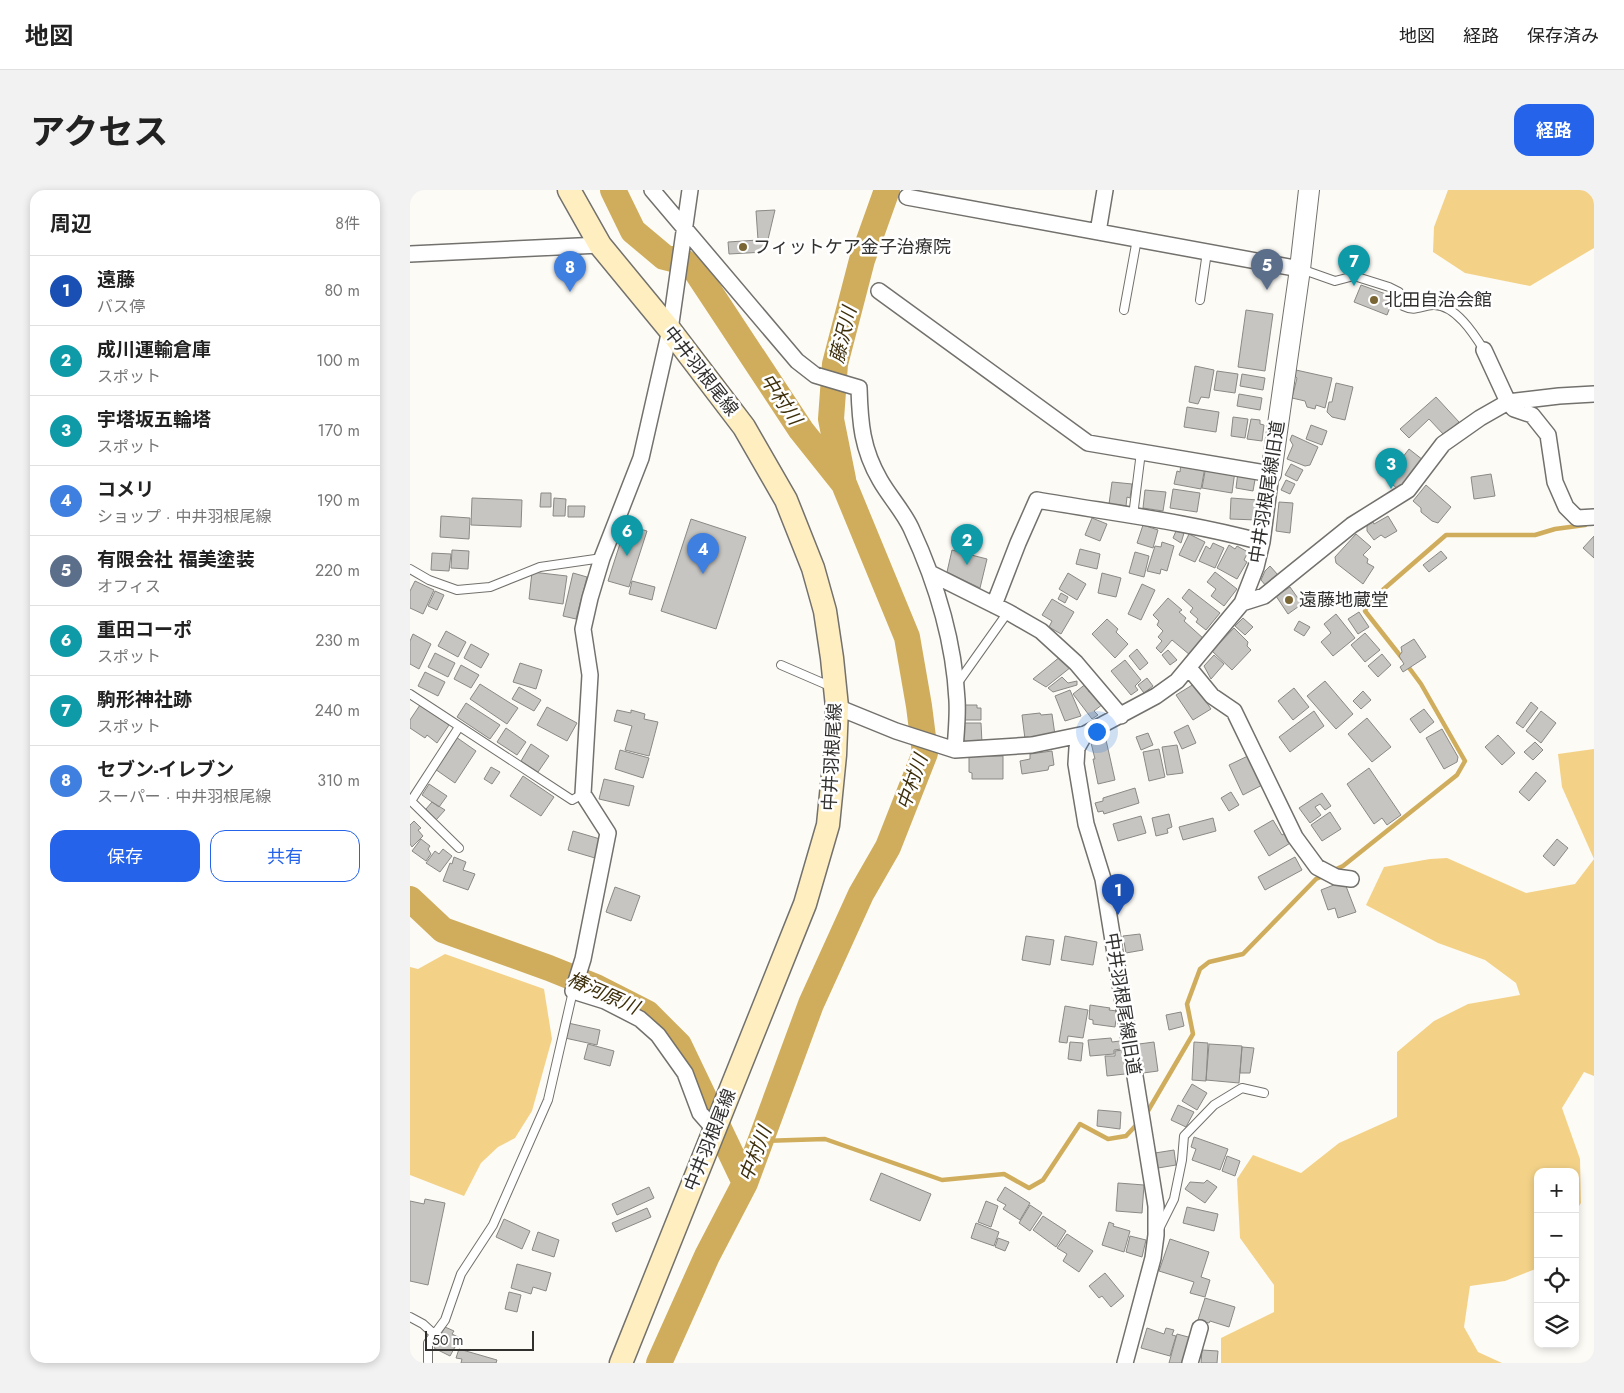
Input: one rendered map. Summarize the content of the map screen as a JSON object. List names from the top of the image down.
{
  "streets": {
    "main road": ["中井羽根尾線"],
    "street": ["中井羽根尾線旧道"]
  },
  "water": ["藤沢川", "中村川", "椿河原川"],
  "places": ["フィットケア金子治療院", "北田自治会館", "遠藤地蔵堂"],
  "scale_bar": "50 m",
  "page": {
    "header": "地図",
    "nav": ["地図", "経路", "保存済み"],
    "title": "アクセス",
    "buttons": [
      "経路",
      ["保存", "共有"]
    ],
    "heading": ["周辺", "8件"],
    "pins": [
      "7",
      "5",
      "8",
      "3",
      "6",
      "2",
      "4",
      "1"
    ],
    "list": [
      {
        "mark": "1",
        "name": "遠藤",
        "note": "バス停",
        "value": "80 m"
      },
      {
        "mark": "2",
        "name": "成川運輸倉庫",
        "note": "スポット",
        "value": "100 m"
      },
      {
        "mark": "3",
        "name": "宇塔坂五輪塔",
        "note": "スポット",
        "value": "170 m"
      },
      {
        "mark": "4",
        "name": "コメリ",
        "note": "ショップ · 中井羽根尾線",
        "value": "190 m"
      },
      {
        "mark": "5",
        "name": "有限会社 福美塗装",
        "note": "オフィス",
        "value": "220 m"
      },
      {
        "mark": "6",
        "name": "重田コーポ",
        "note": "スポット",
        "value": "230 m"
      },
      {
        "mark": "7",
        "name": "駒形神社跡",
        "note": "スポット",
        "value": "240 m"
      },
      {
        "mark": "8",
        "name": "セブン-イレブン",
        "note": "スーパー · 中井羽根尾線",
        "value": "310 m"
      }
    ],
    "map_buttons": ["+", "−"],
    "scale": "50 m"
  }
}
